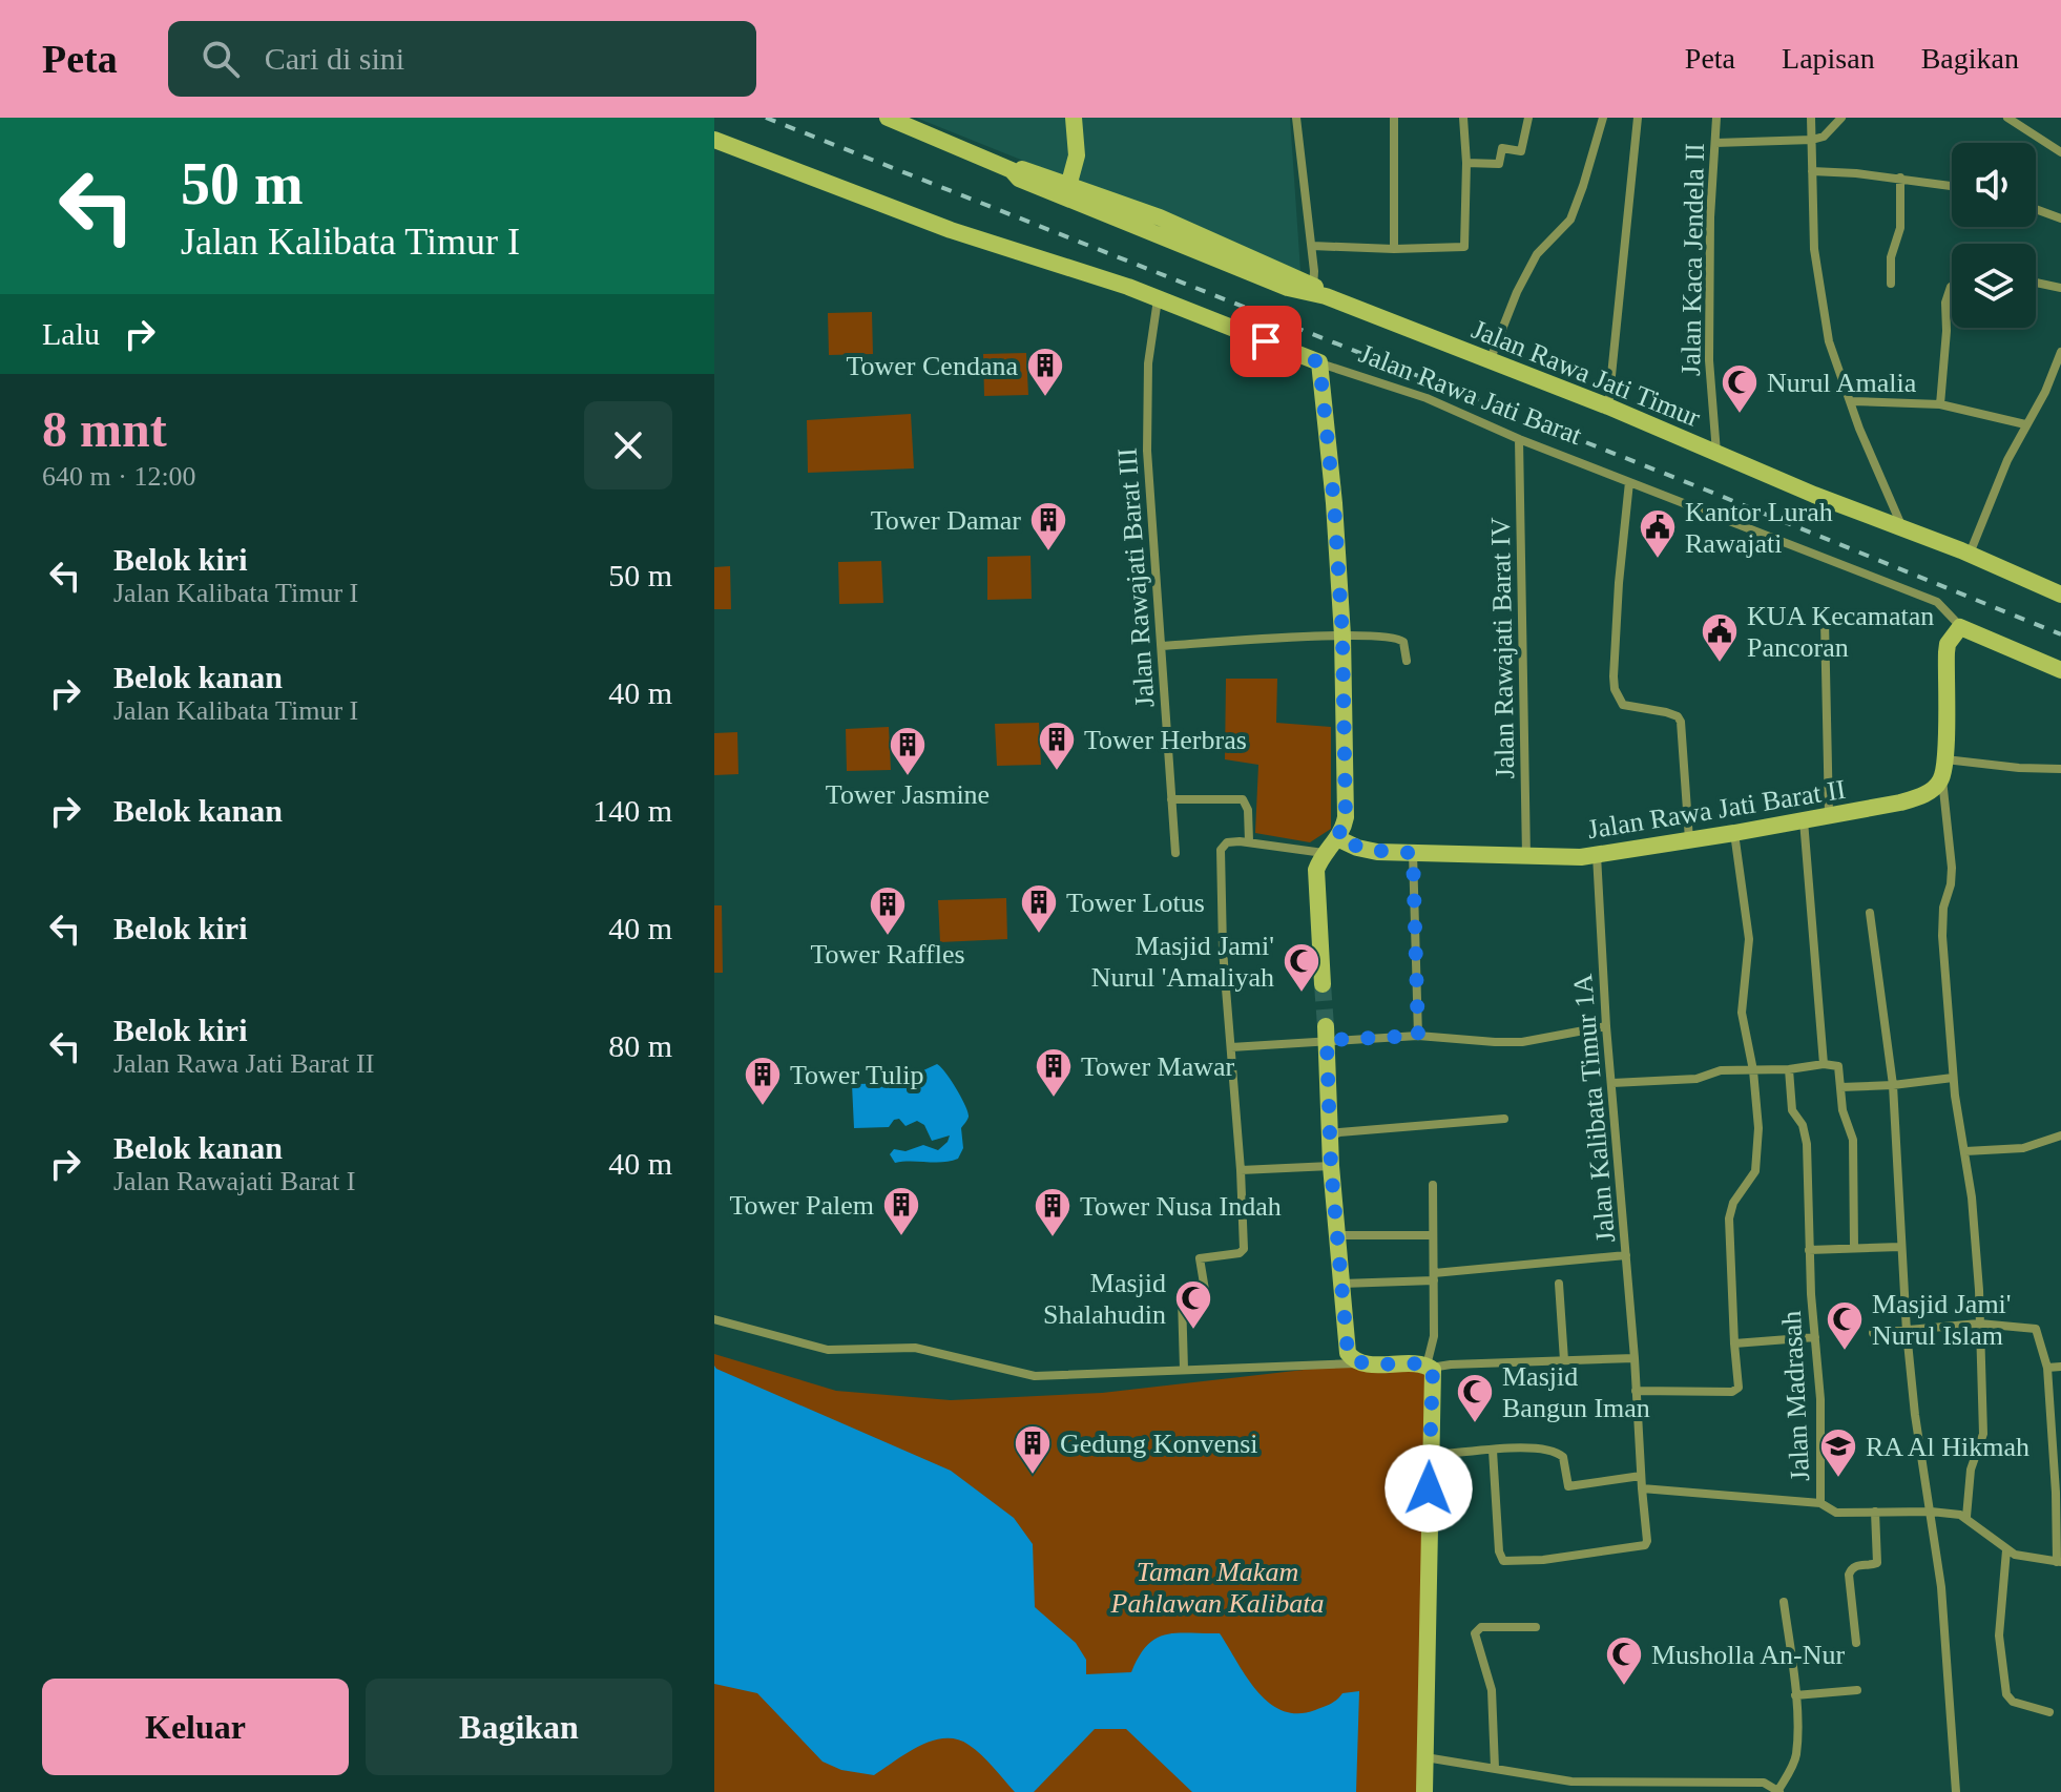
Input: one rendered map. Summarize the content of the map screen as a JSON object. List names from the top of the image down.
{
  "streets": {
    "street": [
      "Jalan Kaca Jendela II",
      "Jalan Rawa Jati Timur",
      "Jalan Rawa Jati Barat",
      "Jalan Rawajati Barat III",
      "Jalan Rawajati Barat IV",
      "Jalan Rawa Jati Barat II",
      "Jalan Kalibata Timur 1A",
      "Jalan Madrasah"
    ]
  },
  "crossings": [
    ["Jalan Kaca Jendela II", "Jalan Rawa Jati Timur"],
    ["Jalan Rawa Jati Barat", "Jalan Rawajati Barat III"],
    ["Jalan Rawa Jati Barat", "Jalan Rawajati Barat IV"],
    ["Jalan Rawajati Barat IV", "Jalan Rawa Jati Barat II"],
    ["Jalan Rawa Jati Barat II", "Jalan Kalibata Timur 1A"]
  ],
  "parks": ["Taman Makam Pahlawan Kalibata"],
  "places": {
    "building": [
      "Tower Cendana",
      "Tower Damar",
      "Tower Herbras",
      "Tower Jasmine",
      "Tower Lotus",
      "Tower Raffles",
      "Tower Mawar",
      "Tower Tulip",
      "Tower Palem",
      "Tower Nusa Indah",
      "Gedung Konvensi"
    ],
    "mosque": [
      "Nurul Amalia",
      "Masjid Jami' Nurul 'Amaliyah",
      "Masjid Shalahudin",
      "Masjid Jami' Nurul Islam",
      "Masjid Bangun Iman",
      "Musholla An-Nur"
    ],
    "public building": ["Kantor Lurah Rawajati", "KUA Kecamatan Pancoran"],
    "school or university": ["RA Al Hikmah"]
  },
  "page": {
    "header": "Peta",
    "search": "Cari di sini",
    "nav": ["Peta", "Lapisan", "Bagikan"],
    "turn": ["50 m", "Jalan Kalibata Timur I"],
    "then": "Lalu",
    "heading": ["8 mnt", "640 m · 12:00"],
    "list": [
      {
        "name": "Belok kiri",
        "note": "Jalan Kalibata Timur I",
        "value": "50 m"
      },
      {
        "name": "Belok kanan",
        "note": "Jalan Kalibata Timur I",
        "value": "40 m"
      },
      {
        "name": "Belok kanan",
        "value": "140 m"
      },
      {
        "name": "Belok kiri",
        "value": "40 m"
      },
      {
        "name": "Belok kiri",
        "note": "Jalan Rawa Jati Barat II",
        "value": "80 m"
      },
      {
        "name": "Belok kanan",
        "note": "Jalan Rawajati Barat I",
        "value": "40 m"
      }
    ],
    "buttons": ["Keluar", "Bagikan"]
  }
}
